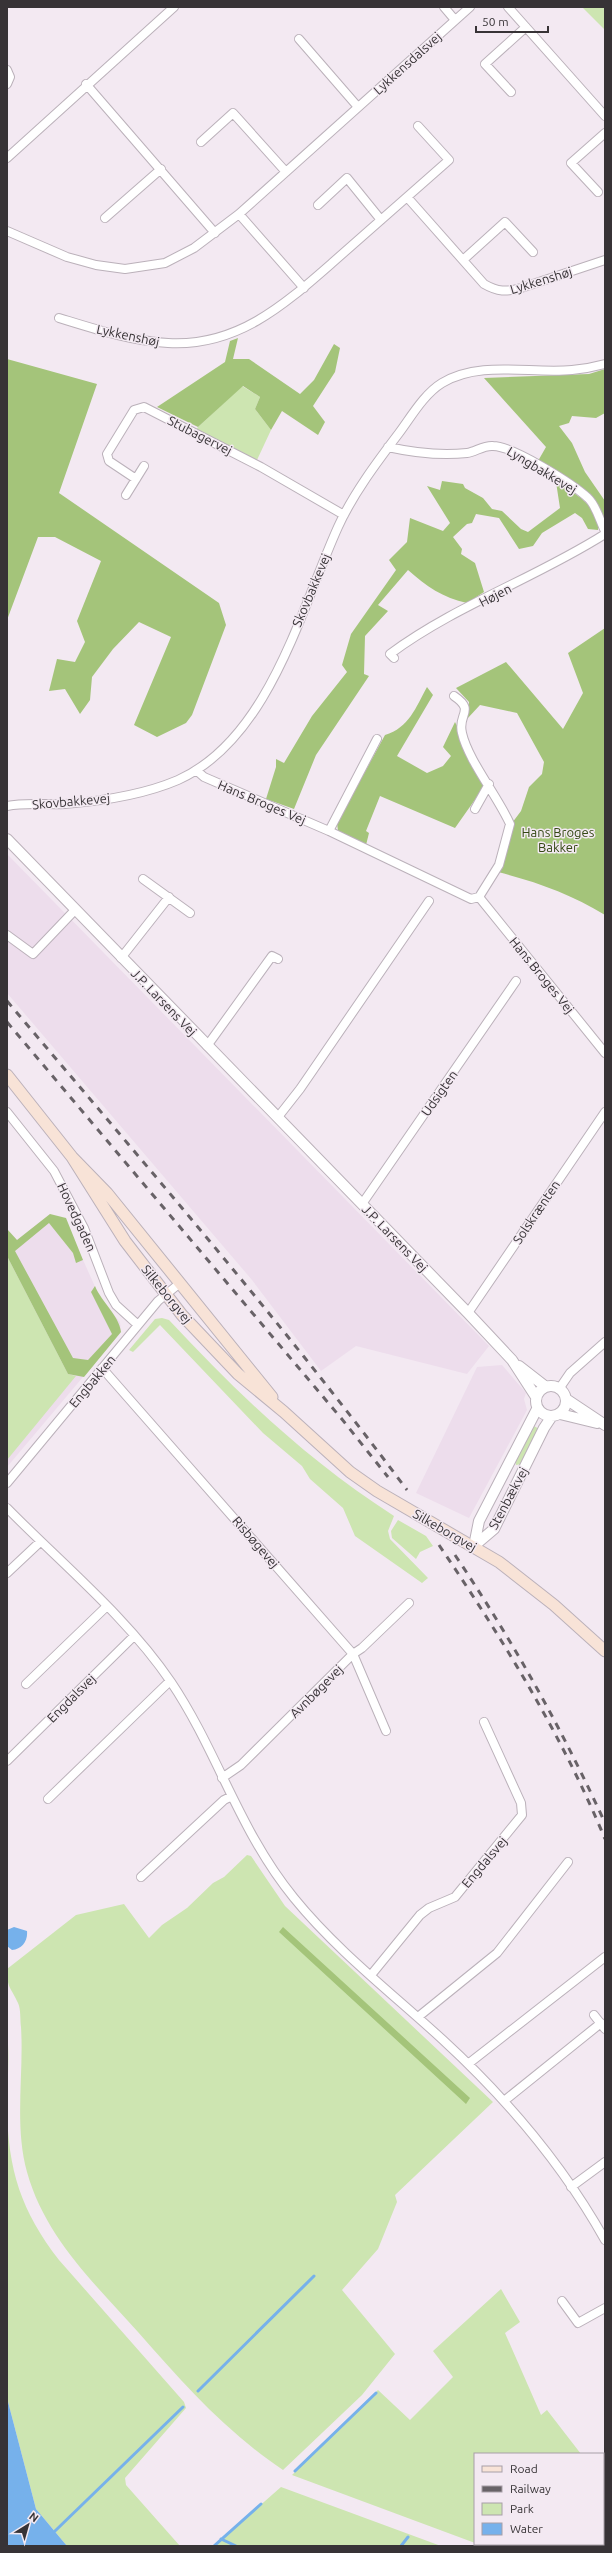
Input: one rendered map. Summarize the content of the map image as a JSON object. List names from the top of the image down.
{
  "streets": {
    "main road": ["Silkeborgvej"],
    "street": [
      "Lykkensdalsvej",
      "Lykkenshøj",
      "Stubagervej",
      "Lyngbakkevej",
      "Skovbakkevej",
      "Højen",
      "Hans Broges Vej",
      "J.P. Larsens Vej",
      "Udsigten",
      "Solskrænten",
      "Hovedgaden",
      "Engbakken",
      "Stenbækvej",
      "Risbøgevej",
      "Avnbøgevej",
      "Engdalsvej"
    ]
  },
  "crossings": [
    ["Stubagervej", "Skovbakkevej"],
    ["Lyngbakkevej", "Skovbakkevej"],
    ["Skovbakkevej", "Hans Broges Vej"],
    ["J.P. Larsens Vej", "Udsigten"],
    ["J.P. Larsens Vej", "Solskrænten"],
    ["J.P. Larsens Vej", "Stenbækvej"],
    ["Hovedgaden", "Engbakken"],
    ["Silkeborgvej", "Engbakken"],
    ["Silkeborgvej", "Stenbækvej"],
    ["Engbakken", "Risbøgevej"],
    ["Risbøgevej", "Avnbøgevej"]
  ],
  "parks": ["Hans Broges Bakker"],
  "legend": [
    "Road",
    "Railway",
    "Park",
    "Water"
  ],
  "scale_bar": "50 m",
  "north": "top right"
}
